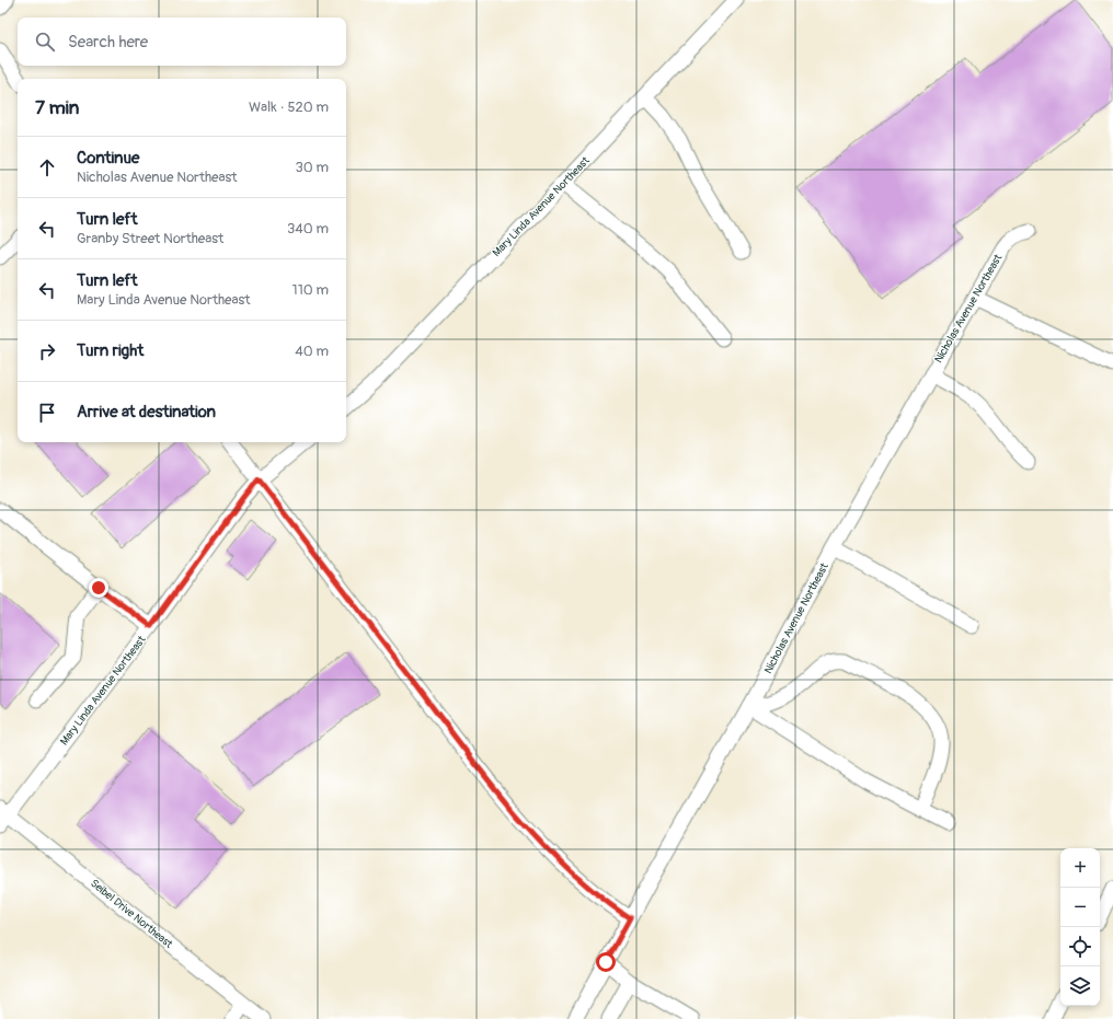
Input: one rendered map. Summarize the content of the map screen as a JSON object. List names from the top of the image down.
{
  "streets": {
    "street": ["Mary Linda Avenue Northeast", "Nicholas Avenue Northeast", "Seibel Drive Northeast"]
  },
  "crossings": [
    ["Mary Linda Avenue Northeast", "Seibel Drive Northeast"]
  ],
  "page": {
    "search": "Search here",
    "heading": ["7 min", "Walk · 520 m"],
    "list": [
      ["Continue", "Nicholas Avenue Northeast", "30 m"],
      ["Turn left", "Granby Street Northeast", "340 m"],
      ["Turn left", "Mary Linda Avenue Northeast", "110 m"],
      ["Turn right", "40 m"],
      "Arrive at destination"
    ],
    "map_buttons": ["+", "−"]
  }
}
